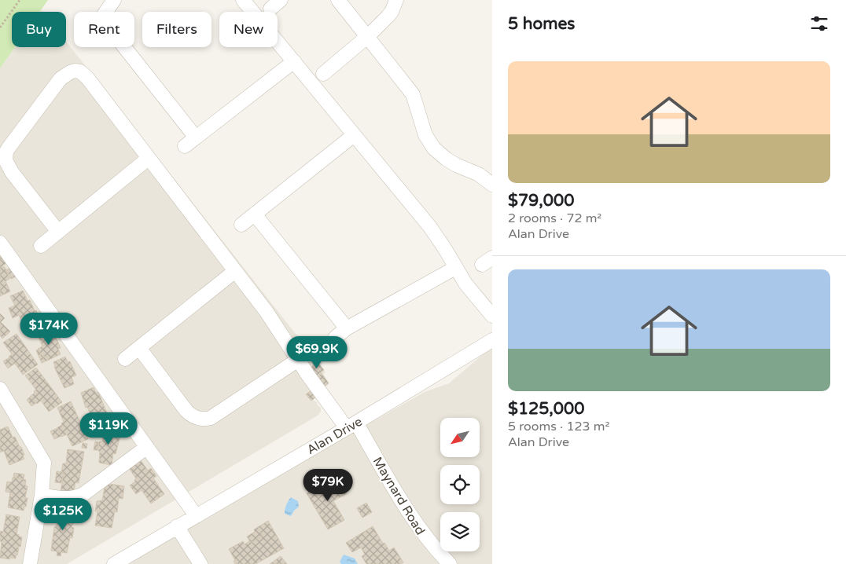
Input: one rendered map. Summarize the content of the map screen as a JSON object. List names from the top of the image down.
{
  "streets": {
    "street": ["Alan Drive", "Maynard Road"]
  },
  "crossings": [
    ["Alan Drive", "Maynard Road"]
  ],
  "north": "bottom left",
  "page": {
    "heading": "5 homes",
    "chip": [
      "Buy",
      "Rent",
      "Filters",
      "New"
    ],
    "list": [
      {
        "name": "$79,000",
        "note": "2 rooms · 72 m² · Alan Drive"
      },
      {
        "name": "$125,000",
        "note": "5 rooms · 123 m² · Alan Drive"
      }
    ],
    "price": [
      "$174K",
      "$69.9K",
      "$119K",
      "$79K",
      "$125K"
    ]
  }
}
